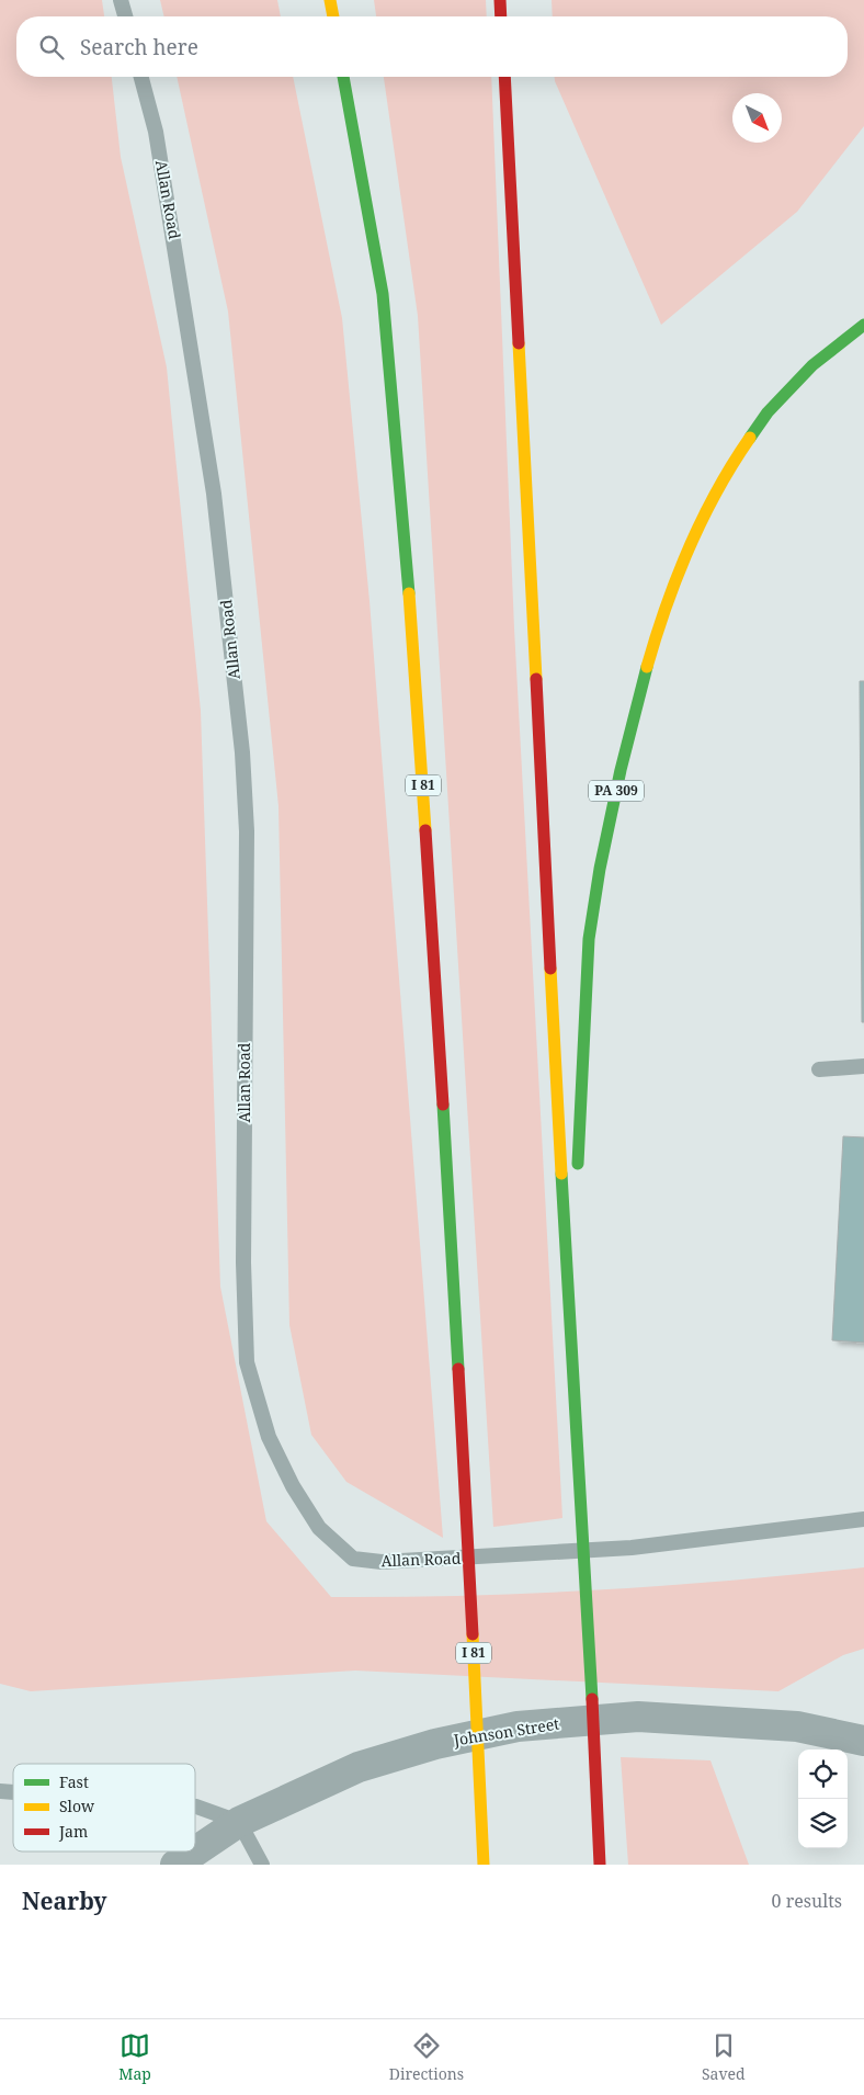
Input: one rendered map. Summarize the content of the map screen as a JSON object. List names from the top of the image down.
{
  "streets": {
    "highway": ["I 81", "PA 309"],
    "street": ["Johnson Street"],
    "lane": ["Allan Road"]
  },
  "legend": ["Fast", "Slow", "Jam"],
  "north": "bottom right",
  "page": {
    "search": "Search here",
    "heading": ["Nearby", "0 results"],
    "nav": ["Map", "Directions", "Saved"]
  }
}
